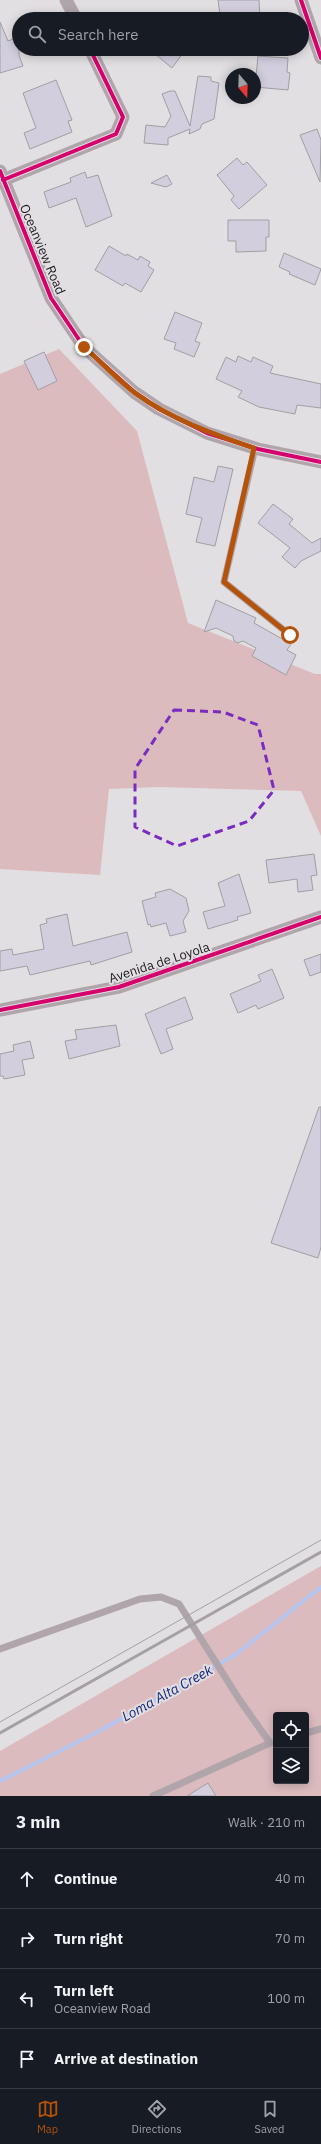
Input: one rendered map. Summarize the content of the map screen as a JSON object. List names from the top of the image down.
{
  "streets": {
    "street": ["Oceanview Road", "Avenida de Loyola"]
  },
  "water": ["Loma Alta Creek"],
  "north": "bottom",
  "page": {
    "search": "Search here",
    "heading": ["3 min", "Walk · 210 m"],
    "list": [
      ["Continue", "40 m"],
      ["Turn right", "70 m"],
      ["Turn left", "Oceanview Road", "100 m"],
      "Arrive at destination"
    ],
    "nav": ["Map", "Directions", "Saved"]
  }
}
